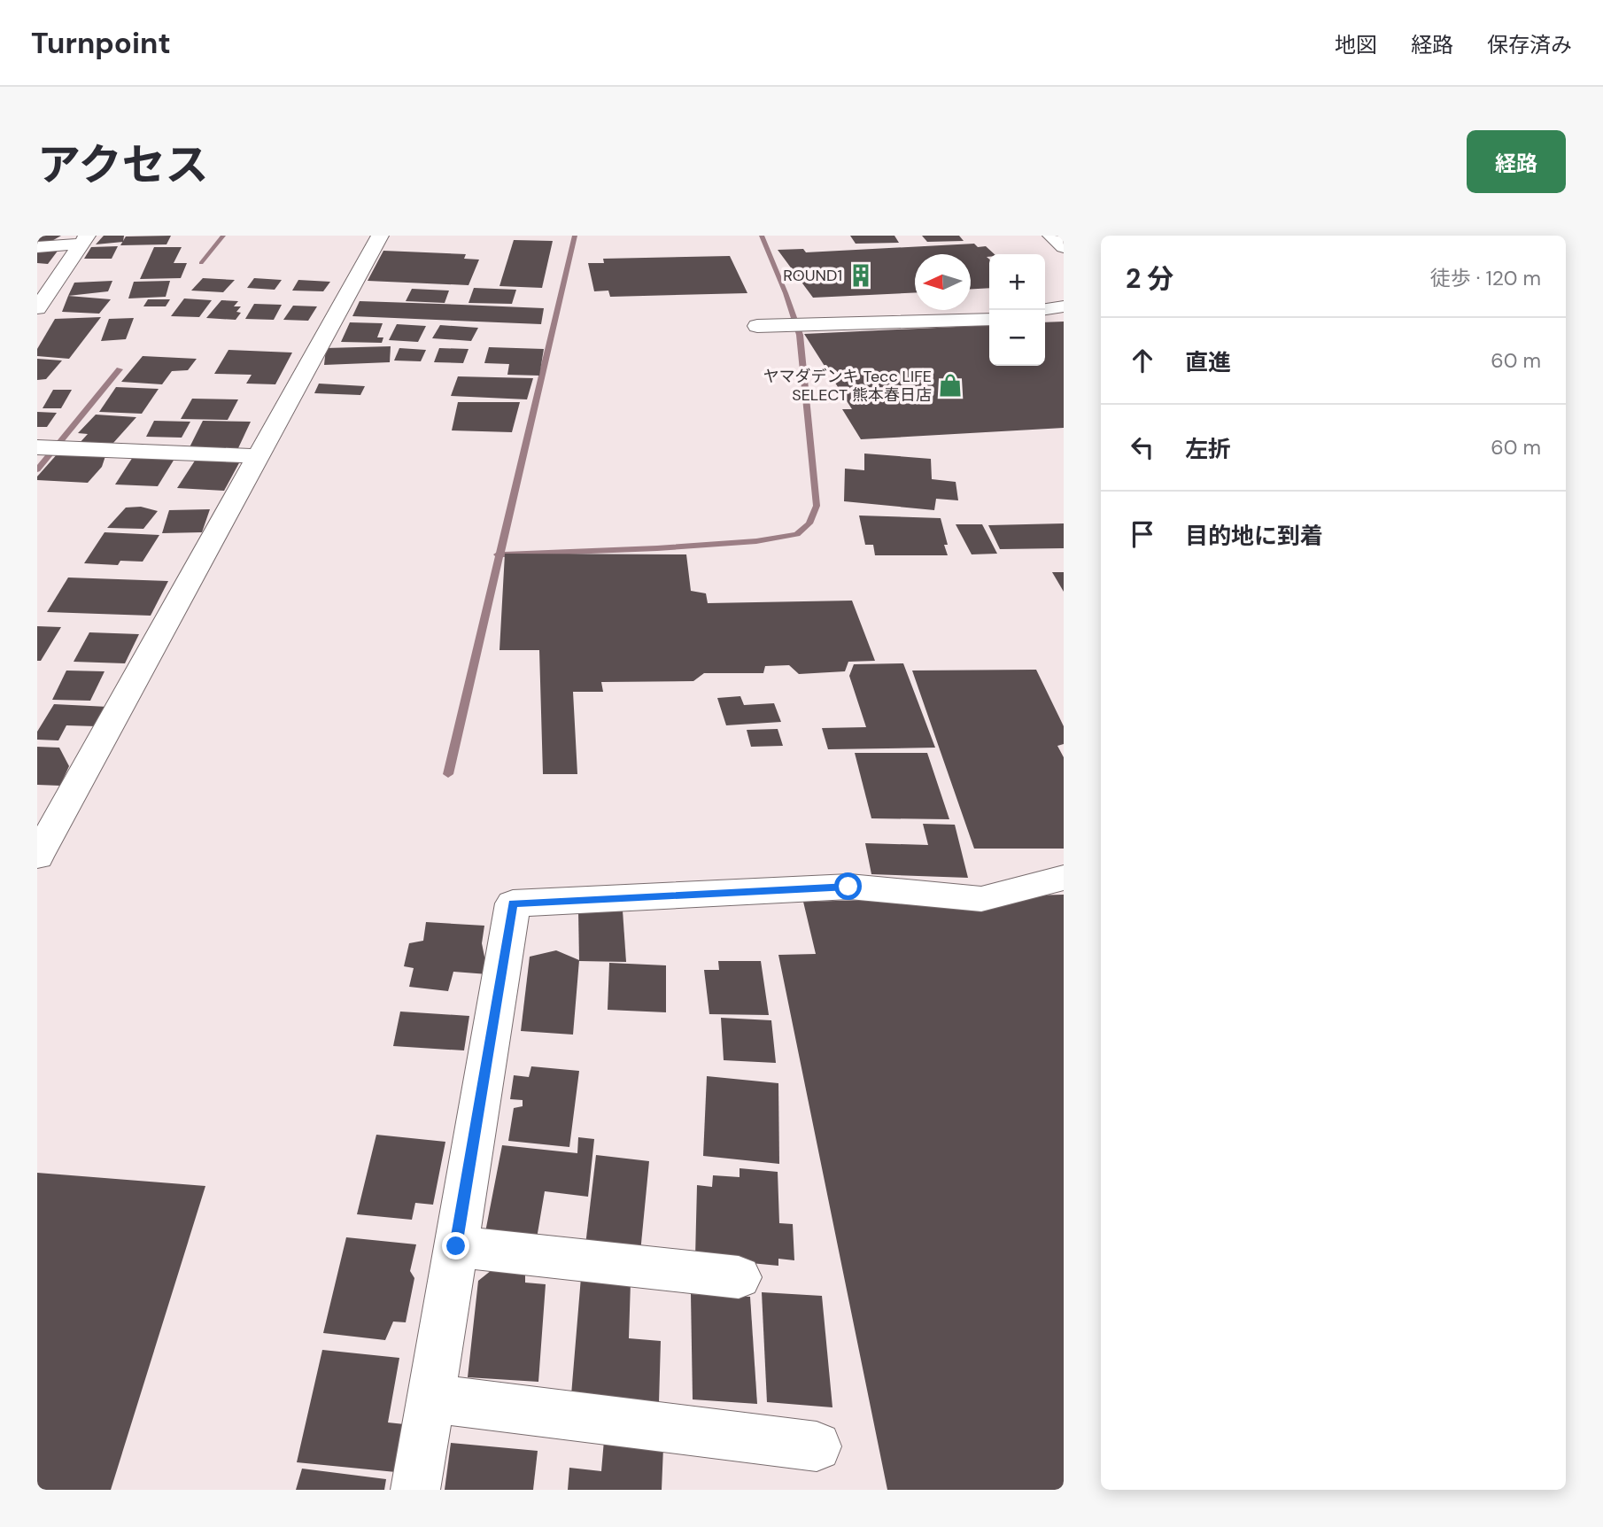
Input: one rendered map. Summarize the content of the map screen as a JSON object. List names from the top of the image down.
{
  "places": {
    "building": ["ROUND1"],
    "shop": ["ヤマダデンキ Tecc LIFE SELECT 熊本春日店"]
  },
  "north": "left",
  "page": {
    "header": "Turnpoint",
    "nav": ["地図", "経路", "保存済み"],
    "title": "アクセス",
    "buttons": "経路",
    "heading": ["2 分", "徒歩 · 120 m"],
    "map_buttons": ["+", "−"],
    "list": [
      ["直進", "60 m"],
      ["左折", "60 m"],
      "目的地に到着"
    ]
  }
}
